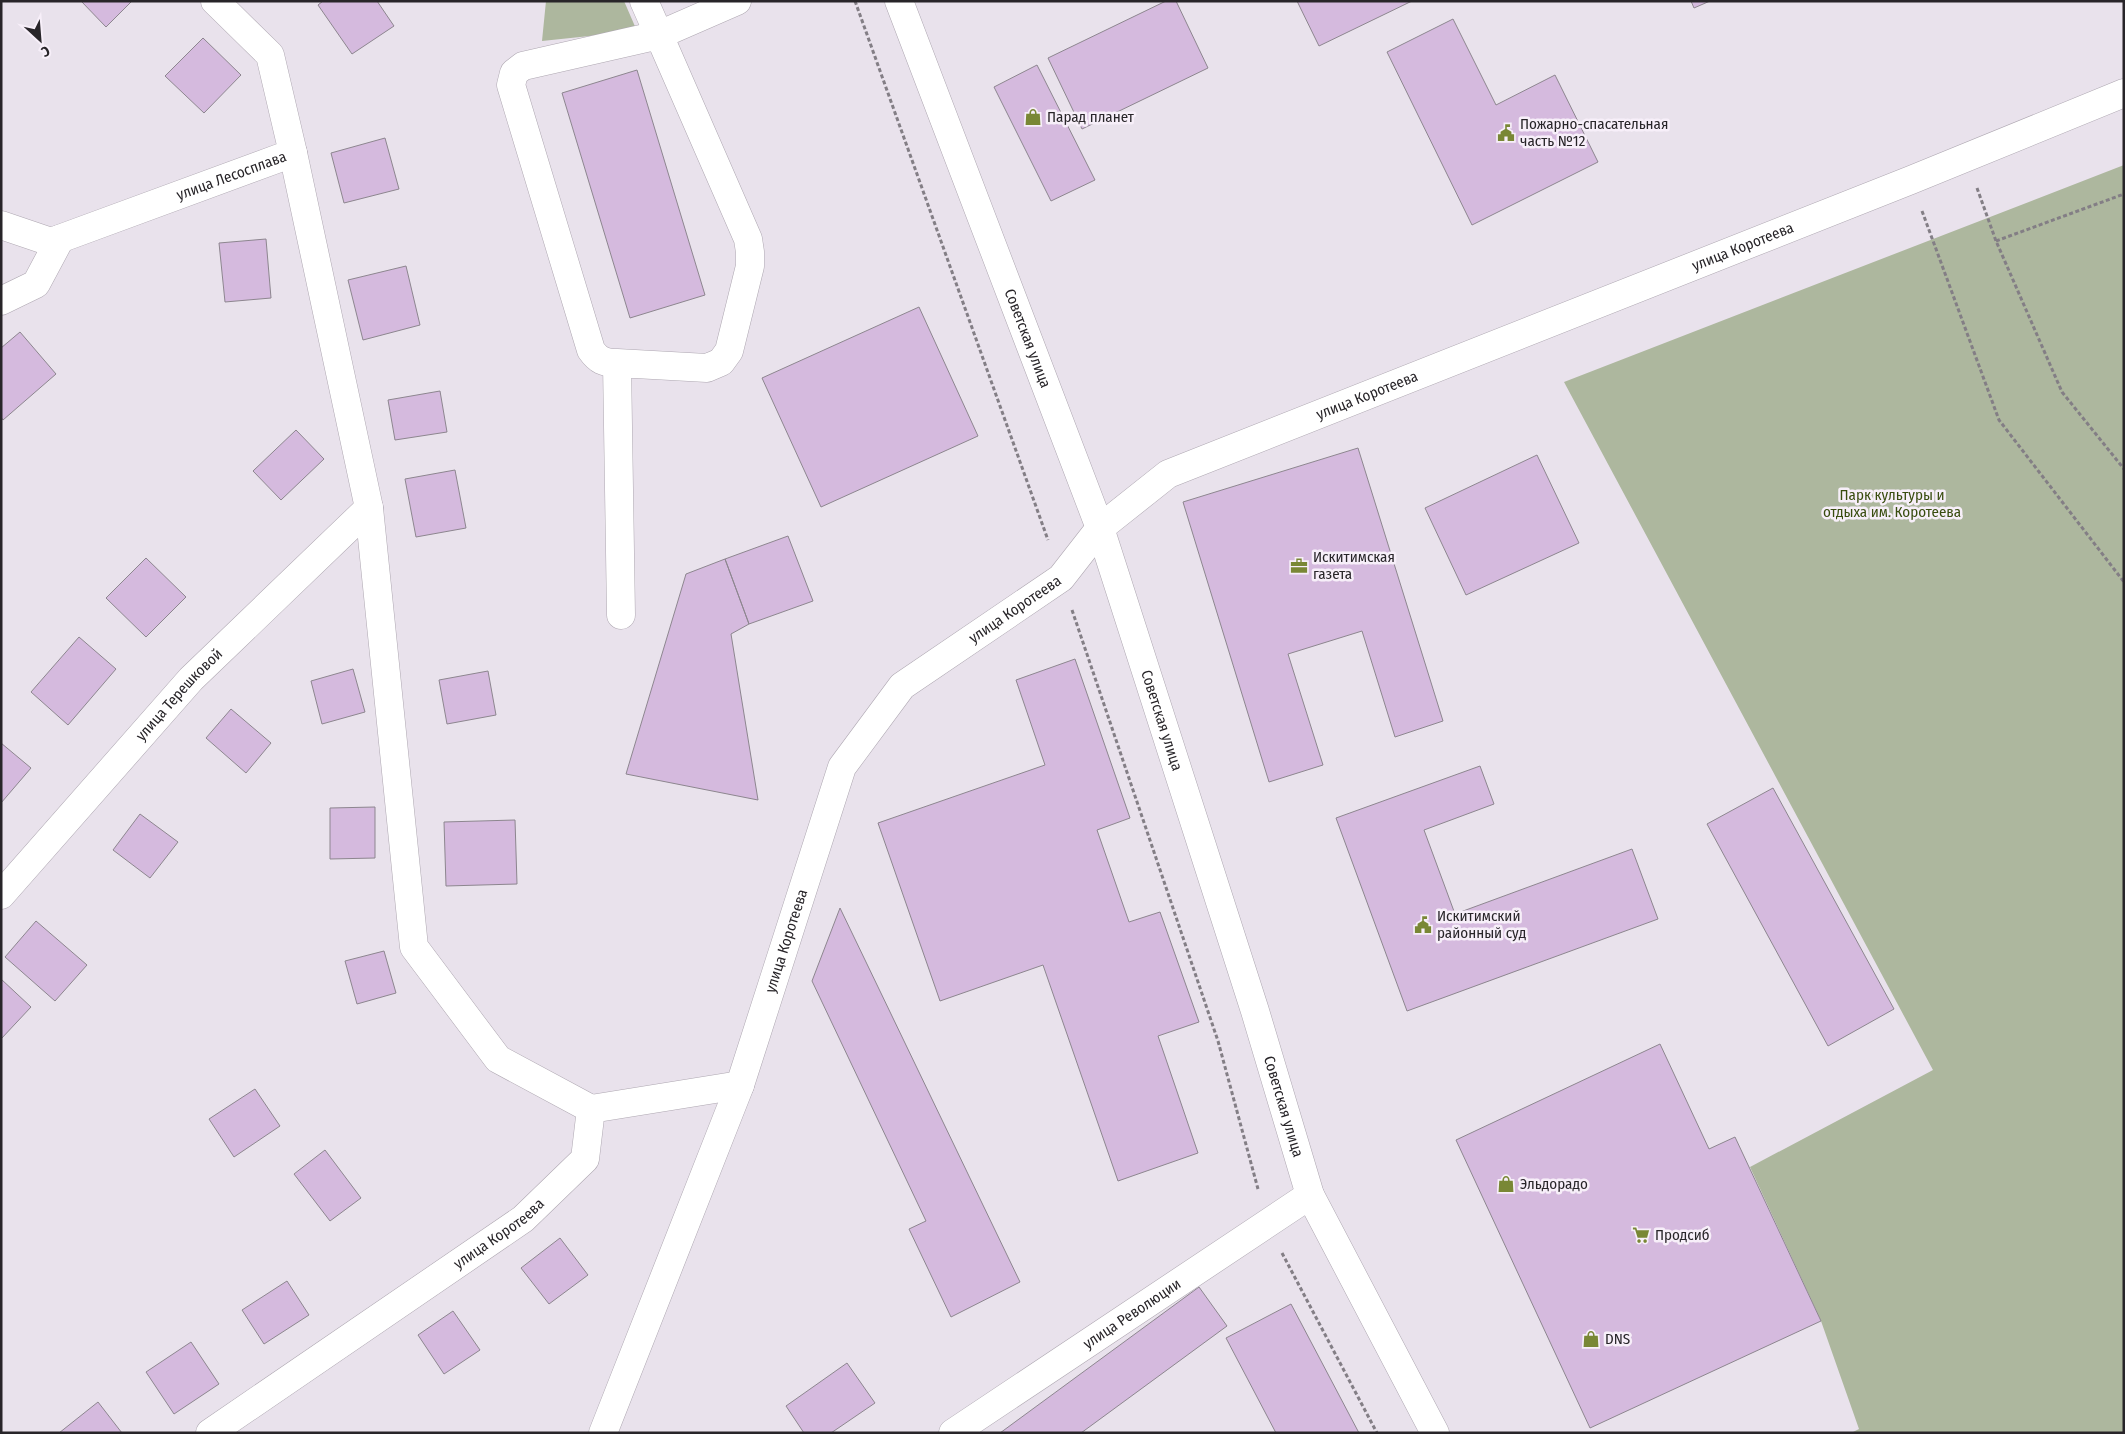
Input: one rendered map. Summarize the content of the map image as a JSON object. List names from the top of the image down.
{
  "streets": {
    "street": [
      "улица Лесосплава",
      "улица Коротеева",
      "Советская улица",
      "улица Терешковой",
      "улица Революции"
    ]
  },
  "crossings": [
    ["улица Коротеева", "Советская улица"],
    ["Советская улица", "улица Революции"]
  ],
  "parks": ["Парк культуры и отдыха им. Коротеева"],
  "places": {
    "shop": ["Парад планет", "Эльдорадо", "DNS"],
    "public building": ["Пожарно-спасательная часть №12", "Искитимский районный суд"],
    "office": ["Искитимская газета"],
    "supermarket": ["Продсиб"]
  },
  "north": "bottom right"
}
